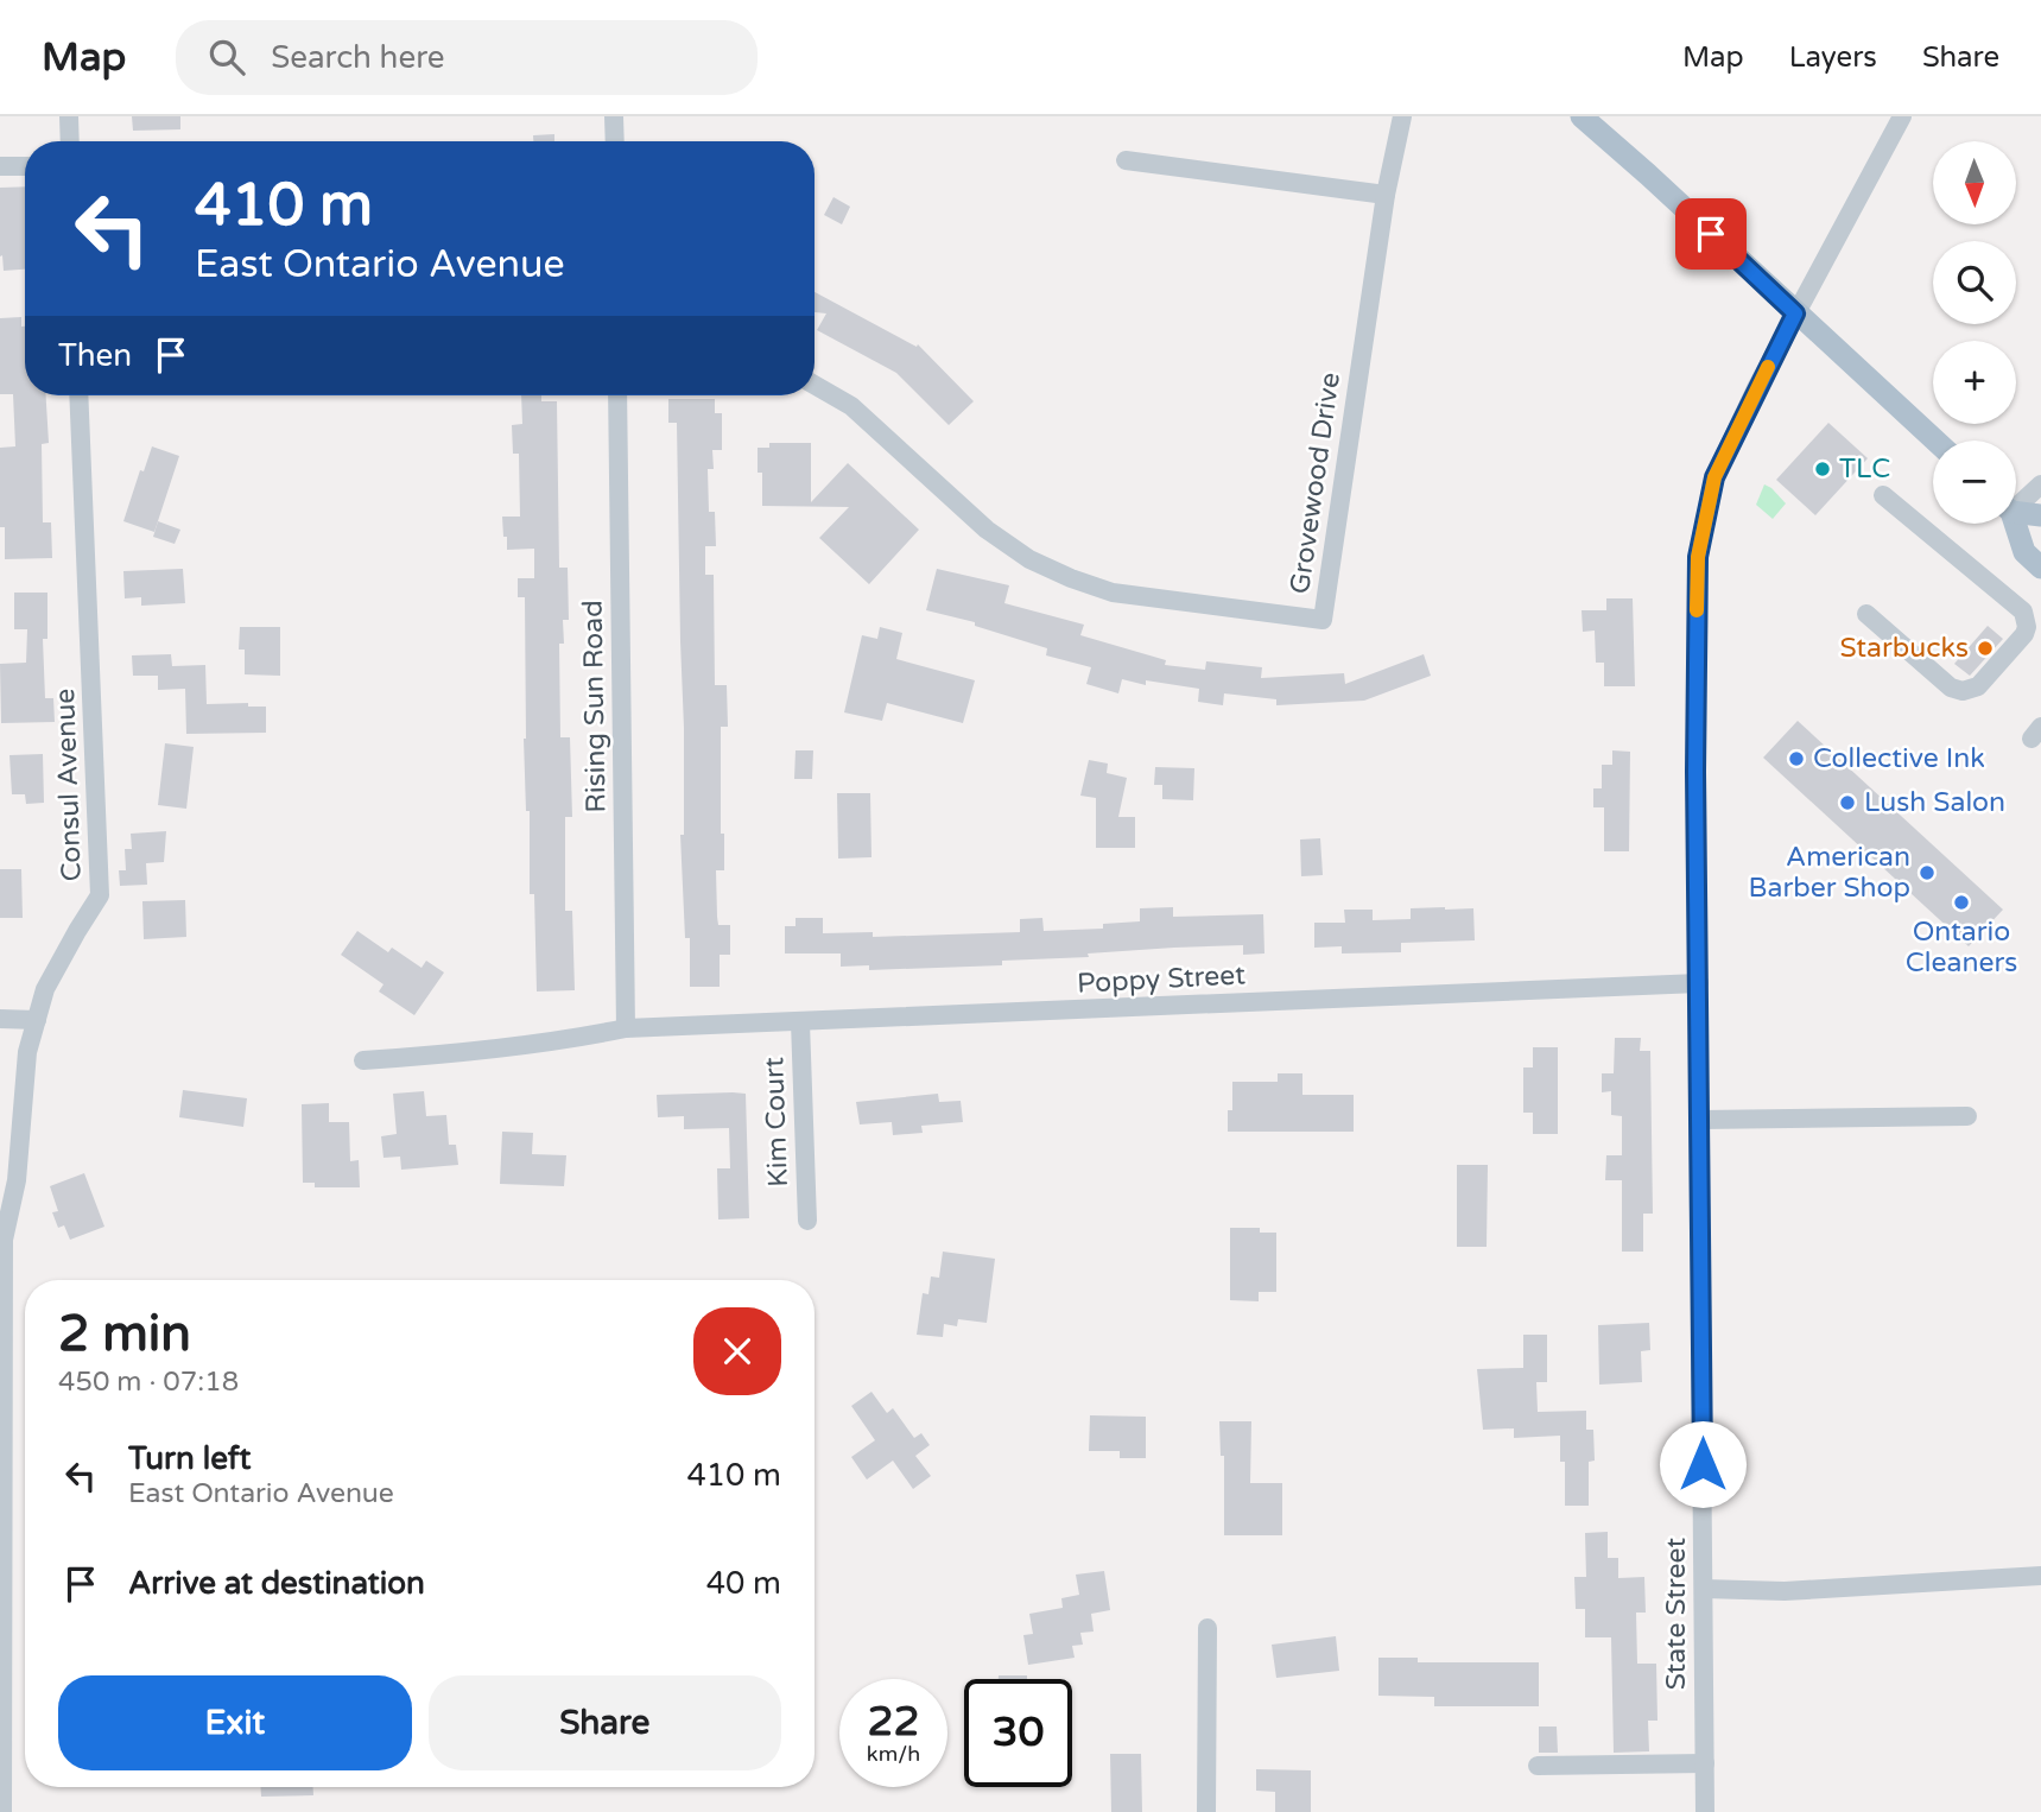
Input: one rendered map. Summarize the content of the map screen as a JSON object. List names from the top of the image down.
{
  "streets": {
    "street": [
      "Grovewood Drive",
      "Rising Sun Road",
      "Consul Avenue",
      "Poppy Street",
      "Kim Court",
      "State Street"
    ]
  },
  "crossings": [
    ["Rising Sun Road", "Poppy Street"],
    ["Poppy Street", "Kim Court"],
    ["Poppy Street", "State Street"]
  ],
  "places": [
    "TLC",
    "Starbucks",
    "Collective Ink",
    "Lush Salon",
    "American Barber Shop",
    "Ontario Cleaners"
  ],
  "north": "bottom",
  "page": {
    "header": "Map",
    "search": "Search here",
    "nav": ["Map", "Layers", "Share"],
    "map_buttons": ["+", "−"],
    "turn": ["410 m", "East Ontario Avenue"],
    "then": "Then",
    "heading": ["2 min", "450 m · 07:18"],
    "list": [
      {
        "name": "Turn left",
        "note": "East Ontario Avenue",
        "value": "410 m"
      },
      {
        "name": "Arrive at destination",
        "value": "40 m"
      }
    ],
    "buttons": ["Exit", "Share"],
    "speed": "22 km/h",
    "limit": "30"
  }
}
